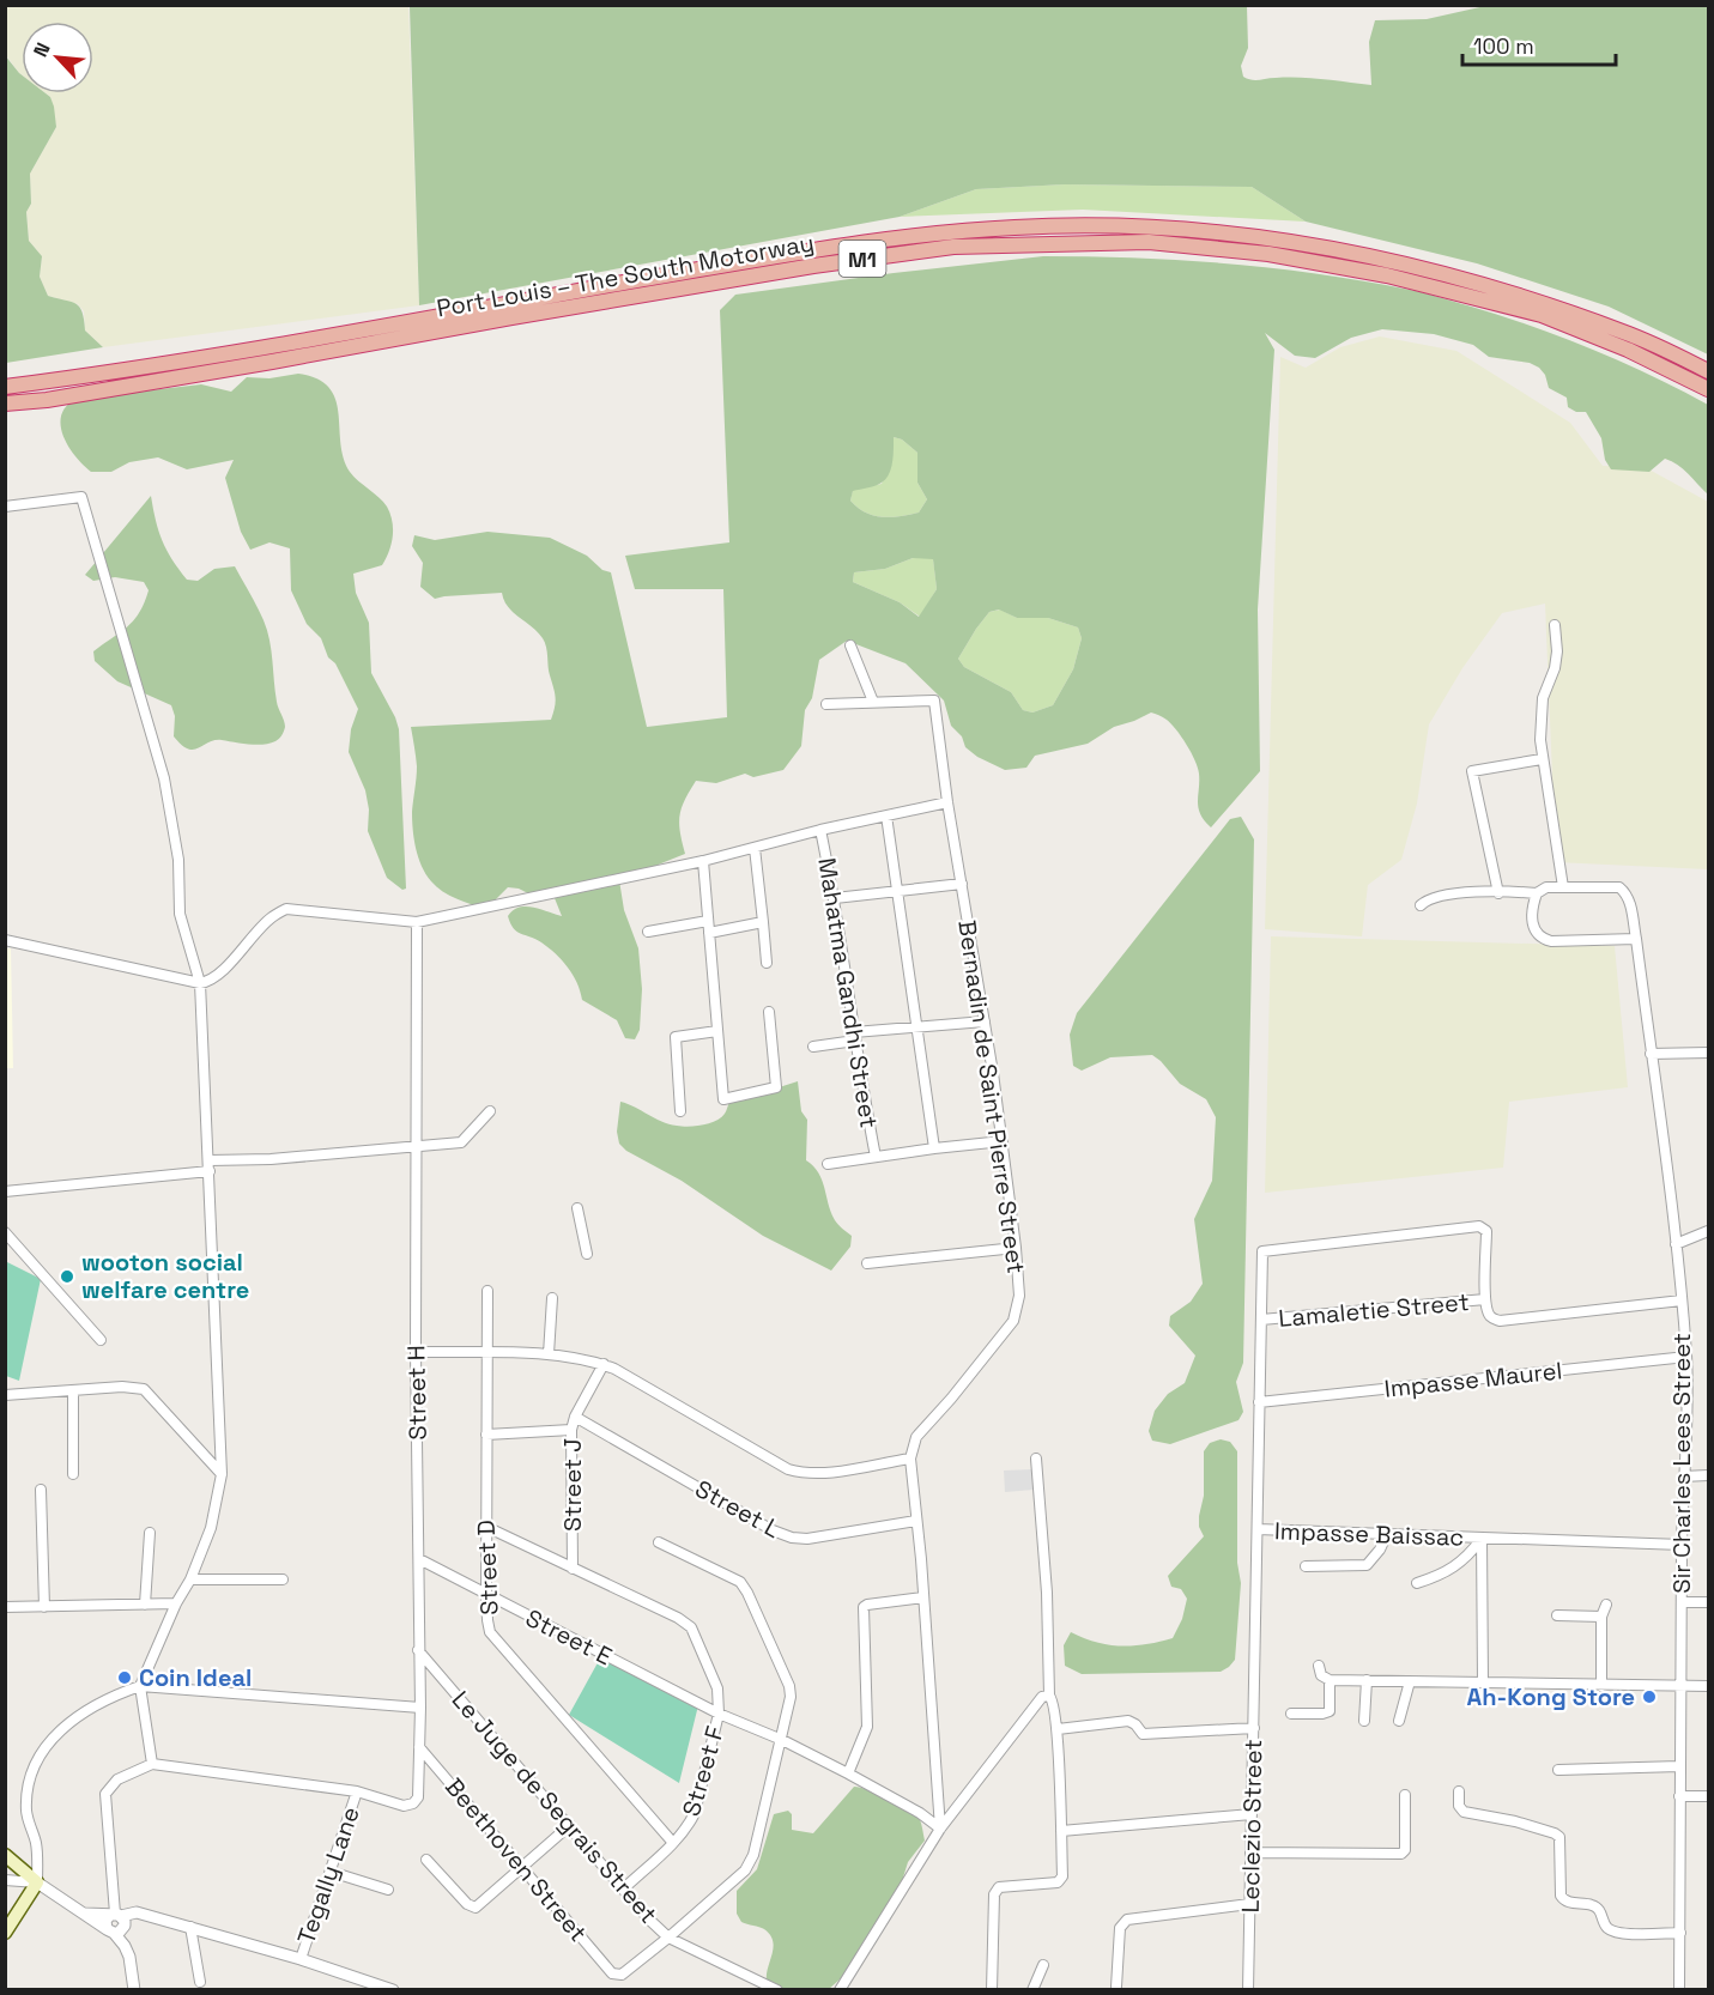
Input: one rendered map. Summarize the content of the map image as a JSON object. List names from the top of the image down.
{
  "streets": {
    "highway": ["M1", "Port Louis – The South Motorway"],
    "street": [
      "Mahatma Gandhi Street",
      "Bernadin de Saint Pierre Street",
      "Lamaletie Street",
      "Impasse Maurel",
      "Street H",
      "Sir Charles Lees Street",
      "Street J",
      "Street L",
      "Impasse Baissac",
      "Street D",
      "Street E",
      "Street F",
      "Le Juge de Segrais Street",
      "Leclezio Street",
      "Beethoven Street",
      "Tegally Lane"
    ]
  },
  "crossings": [
    ["Lamaletie Street", "Leclezio Street"],
    ["Impasse Maurel", "Sir Charles Lees Street"],
    ["Impasse Maurel", "Leclezio Street"],
    ["Street H", "Street E"],
    ["Street H", "Le Juge de Segrais Street"],
    ["Street H", "Beethoven Street"],
    ["Street H", "Tegally Lane"],
    ["Sir Charles Lees Street", "Impasse Baissac"],
    ["Street J", "Street L"],
    ["Impasse Baissac", "Leclezio Street"],
    ["Street D", "Street E"],
    ["Street D", "Street F"],
    ["Street E", "Street F"],
    ["Street F", "Le Juge de Segrais Street"],
    ["Le Juge de Segrais Street", "Beethoven Street"]
  ],
  "places": ["wooton social welfare centre", "Coin Ideal", "Ah-Kong Store"],
  "scale_bar": "100 m",
  "north": "top left"
}
